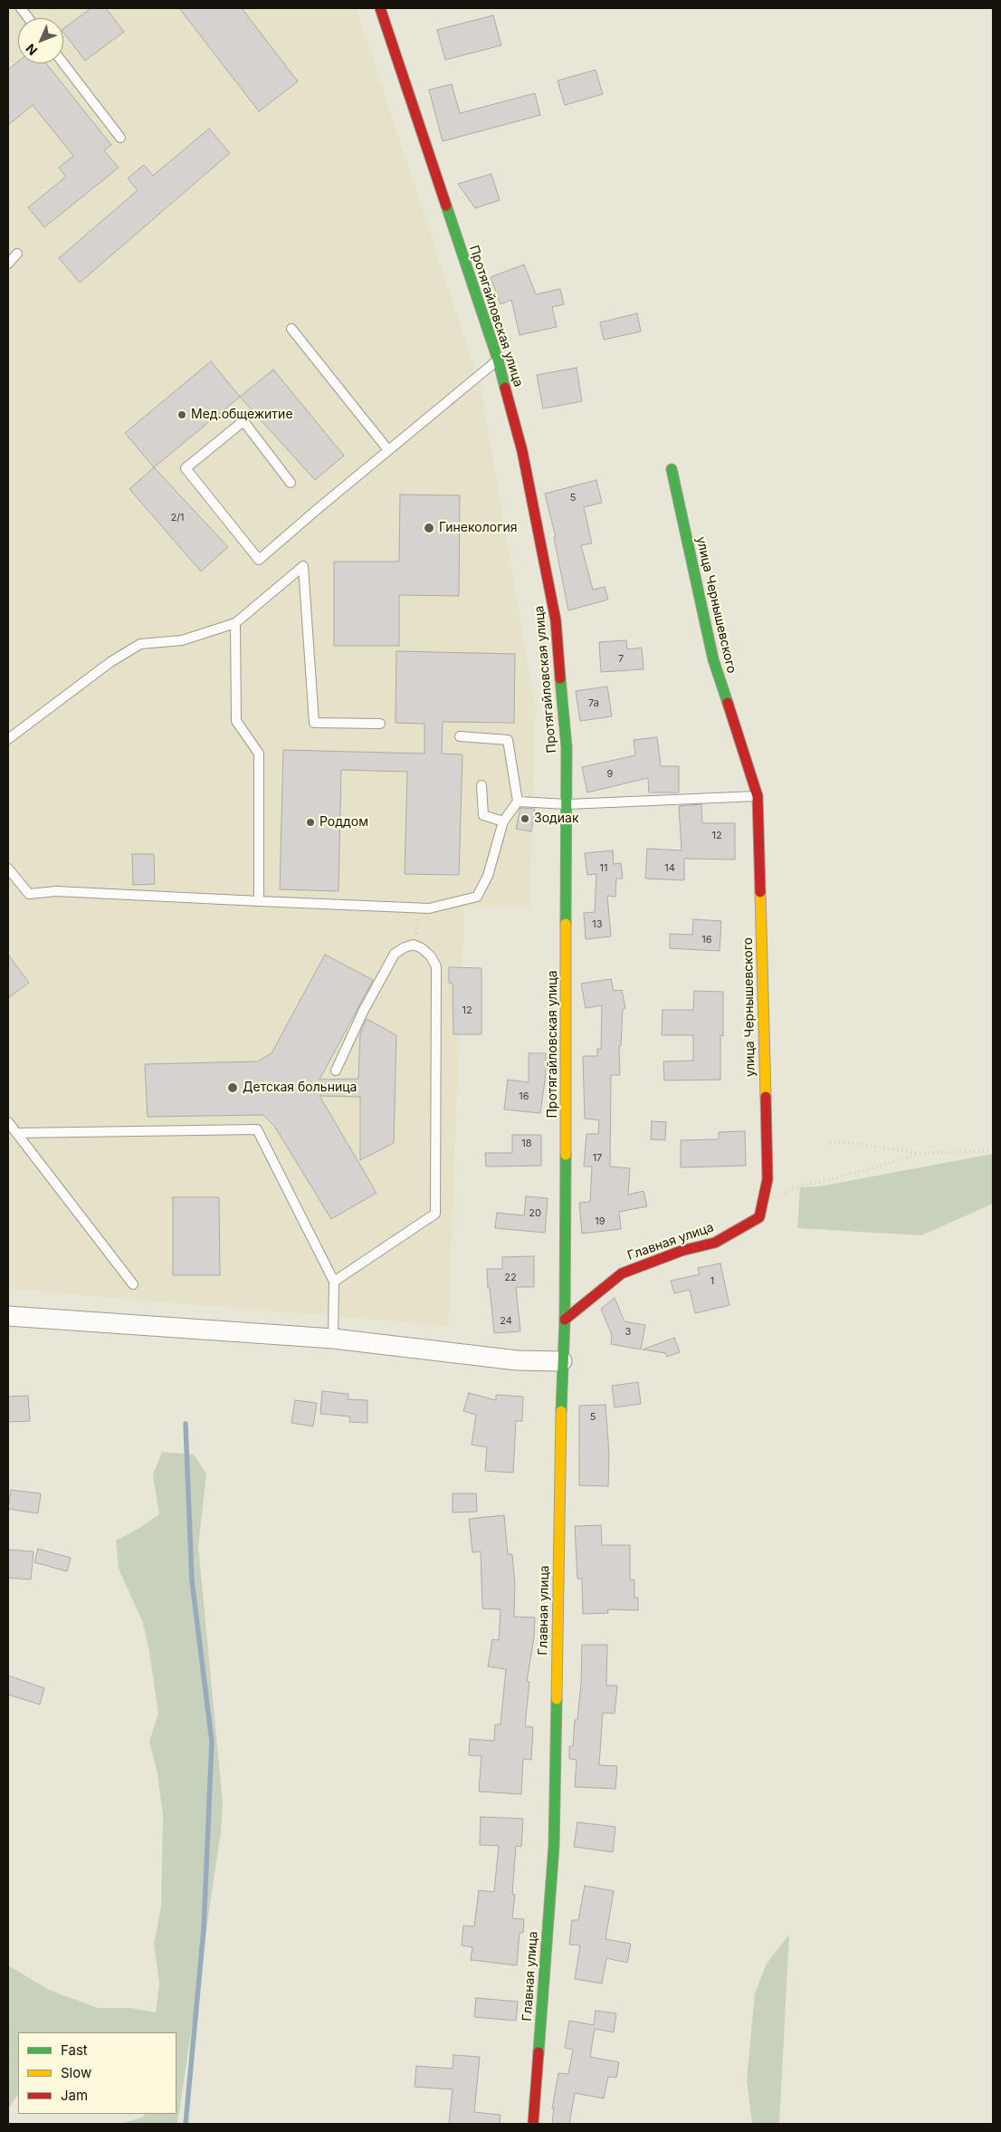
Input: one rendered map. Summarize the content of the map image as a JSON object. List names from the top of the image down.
{
  "streets": {
    "street": ["Протягайловская улица", "улица Чернышевского", "Главная улица"]
  },
  "crossings": [
    ["Протягайловская улица", "Главная улица"],
    ["улица Чернышевского", "Главная улица"]
  ],
  "places": [
    "Мед.общежитие",
    "Гинекология",
    "Зодиак",
    "Роддом",
    "Детская больница"
  ],
  "house_numbers": [
    "5",
    "2/1",
    "7",
    "7a",
    "9",
    "12",
    "11",
    "14",
    "13",
    "16",
    "12",
    "16",
    "18",
    "17",
    "20",
    "19",
    "22",
    "1",
    "24",
    "3",
    "5"
  ],
  "legend": ["Fast", "Slow", "Jam"],
  "north": "bottom left"
}
